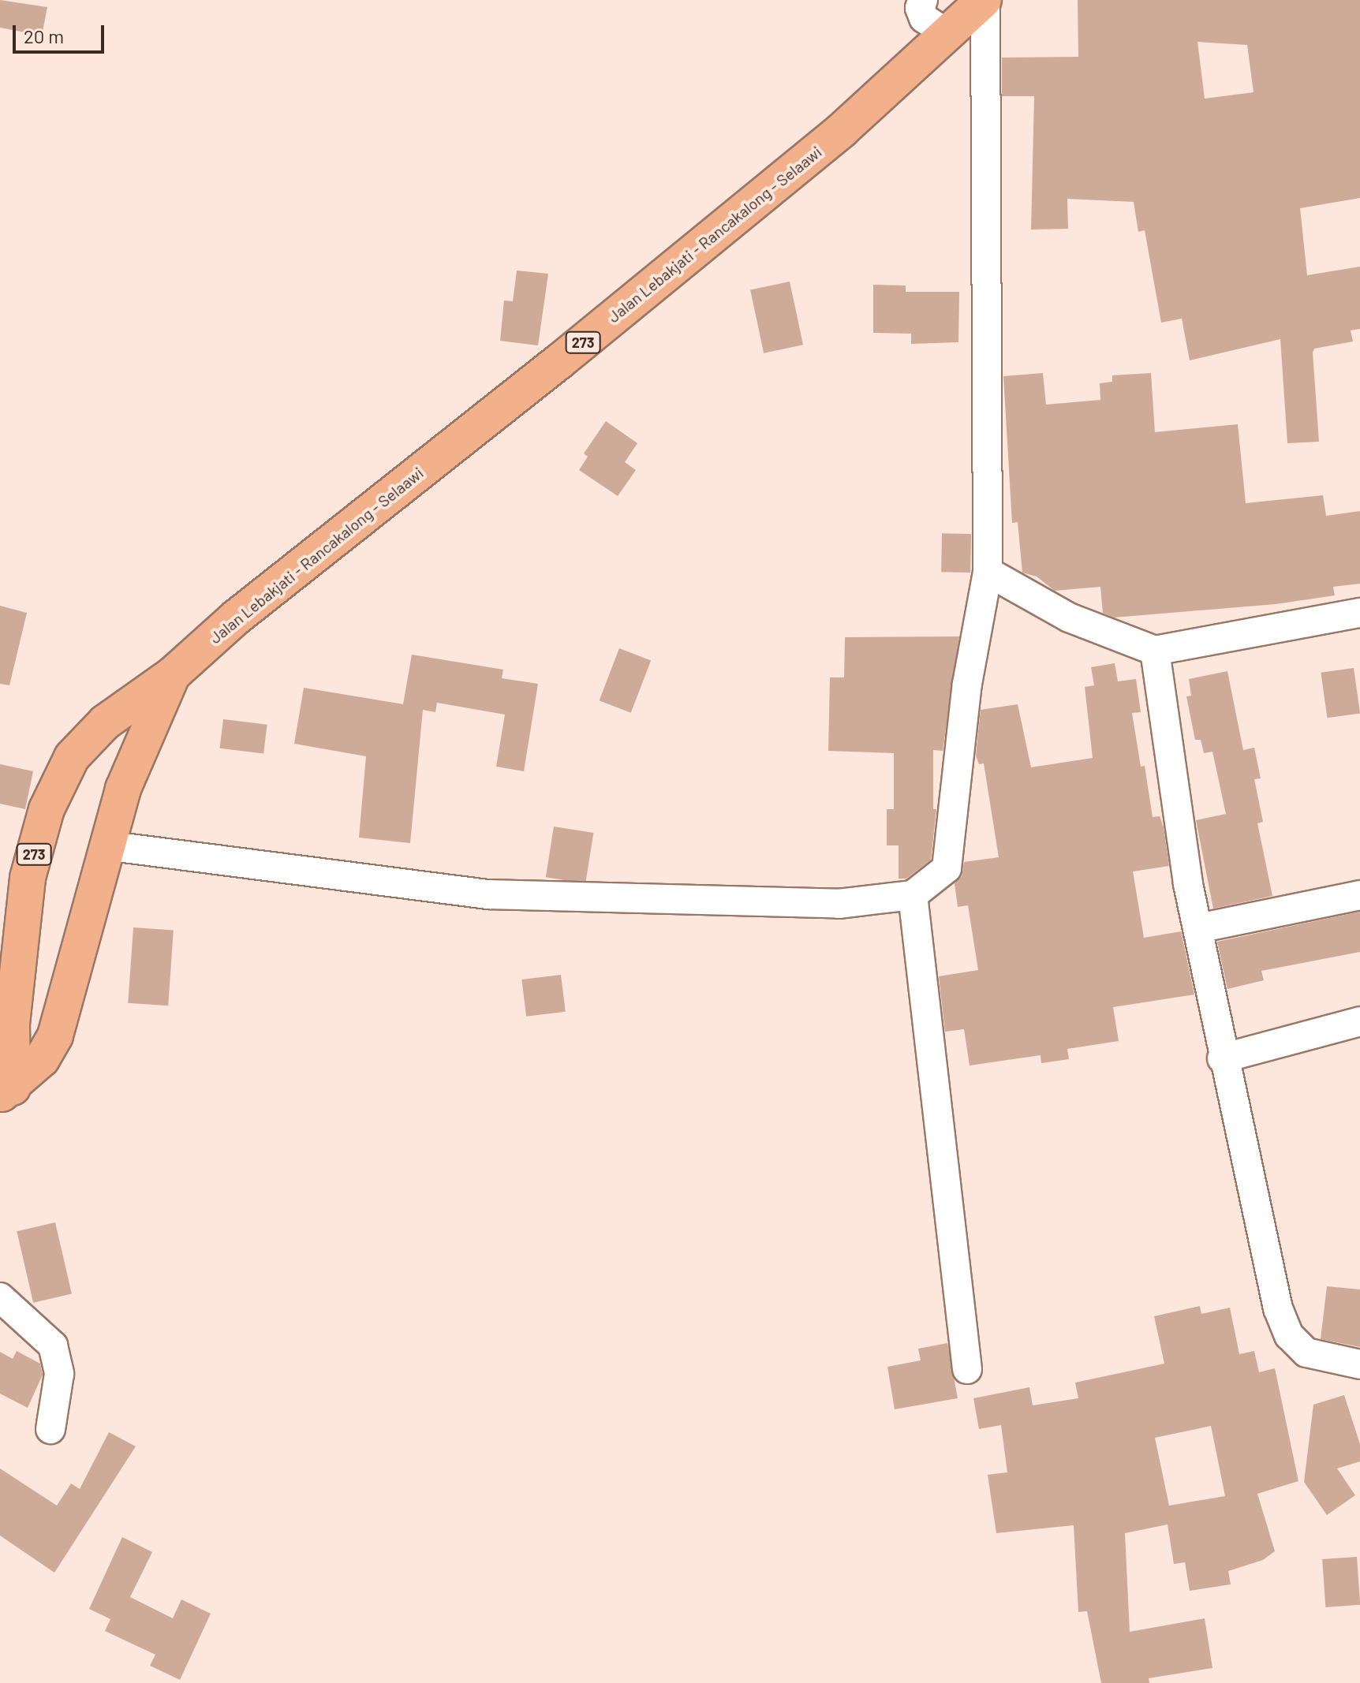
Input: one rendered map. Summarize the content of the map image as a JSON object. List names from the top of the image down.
{
  "streets": {
    "main road": ["Jalan Lebakjati - Rancakalong - Selaawi", "273"]
  },
  "scale_bar": "20 m"
}
